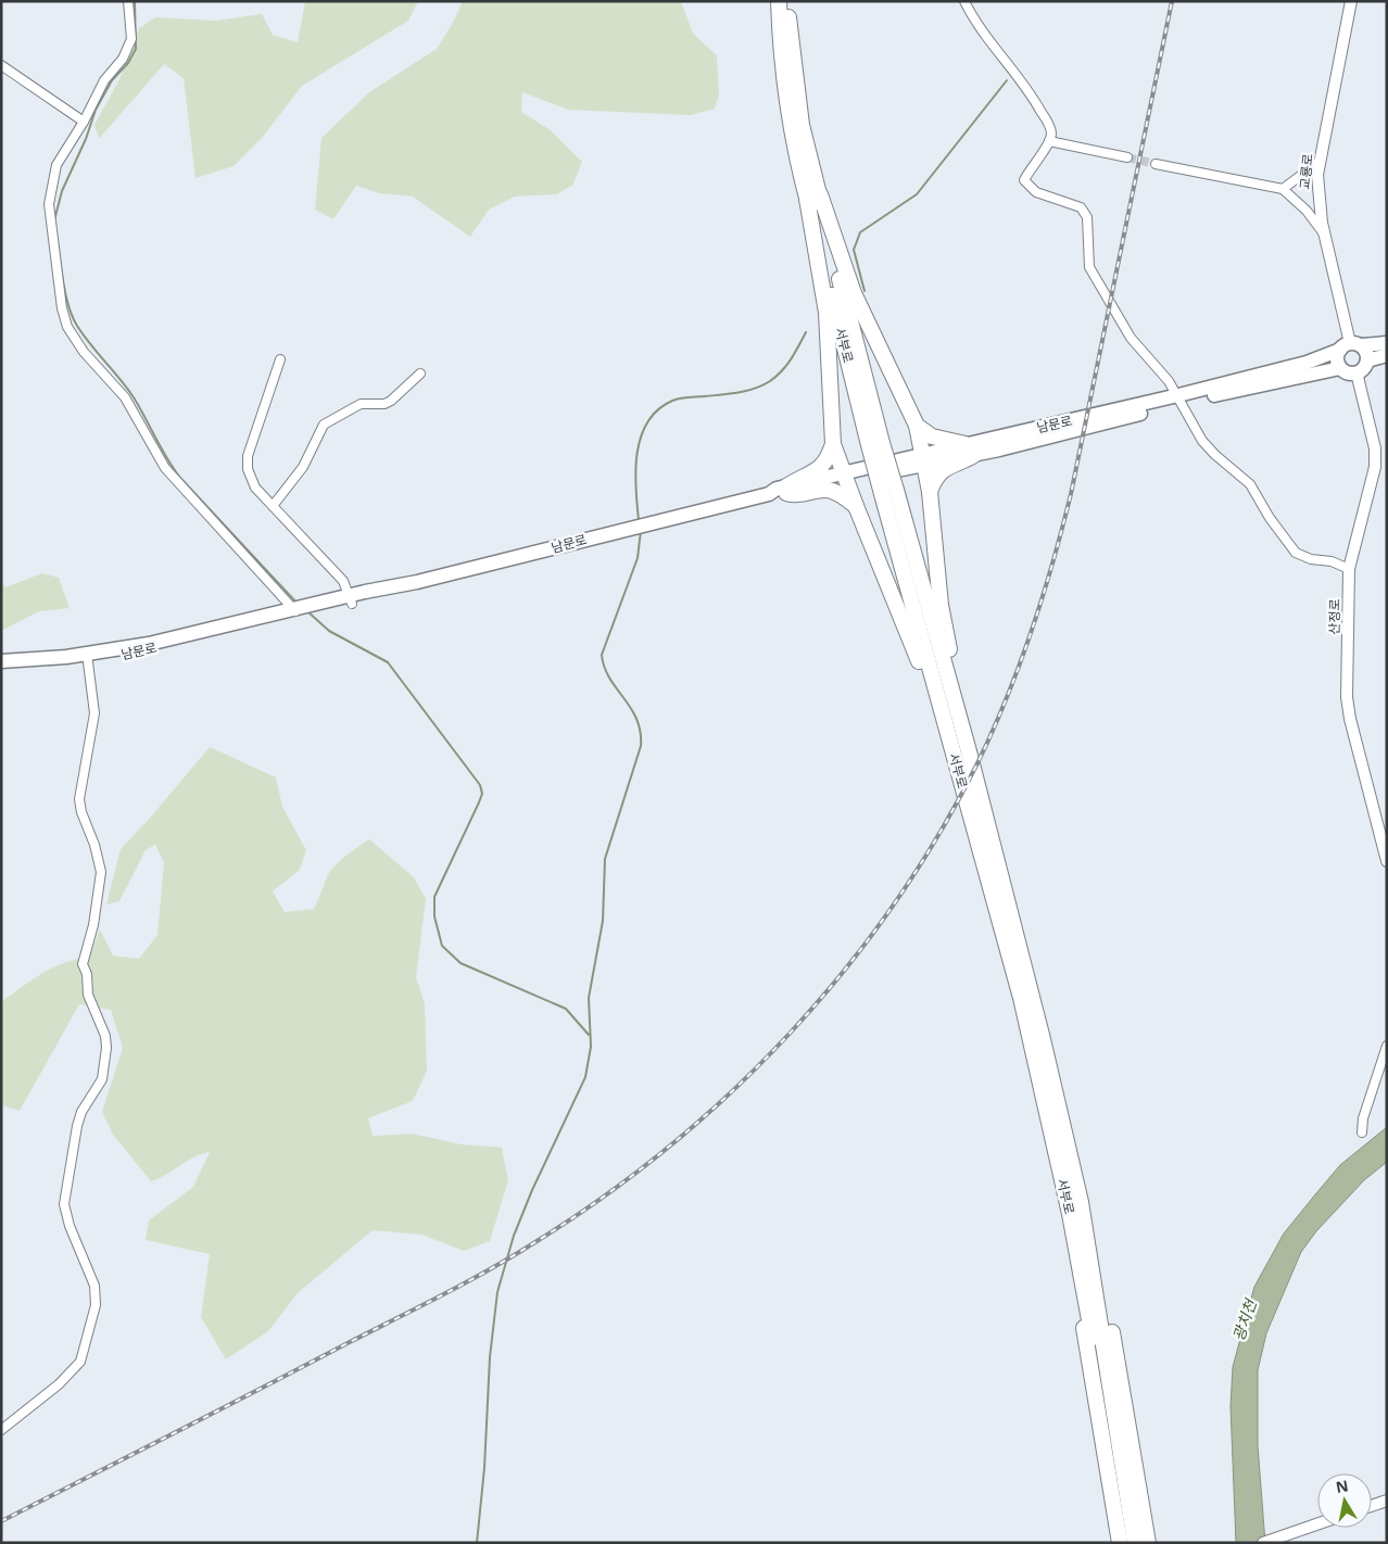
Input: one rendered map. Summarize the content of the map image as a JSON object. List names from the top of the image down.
{
  "streets": {
    "highway": ["서부로"],
    "main road": ["남문로"],
    "street": ["교룡로", "산정로"]
  },
  "crossings": [
    ["교룡로", "남문로"],
    ["교룡로", "산정로"],
    ["남문로", "산정로"]
  ],
  "water": ["광치천"],
  "north": "top"
}
